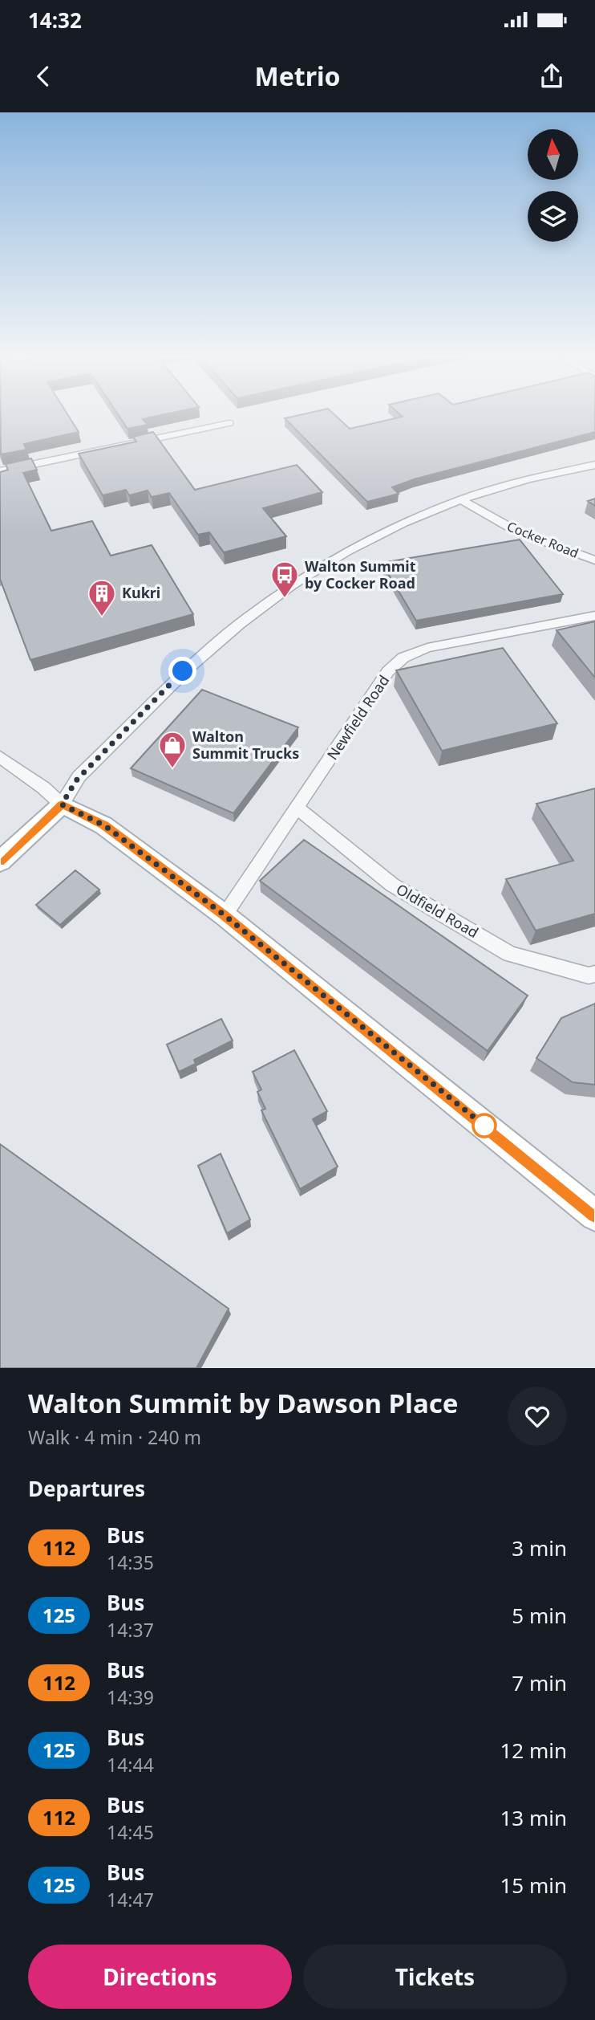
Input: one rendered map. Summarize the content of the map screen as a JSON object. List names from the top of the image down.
{
  "streets": {
    "street": ["Cocker Road", "Newfield Road", "Oldfield Road"]
  },
  "crossings": [
    ["Newfield Road", "Oldfield Road"]
  ],
  "places": {
    "bus stop": ["Walton Summit by Cocker Road"],
    "building": ["Kukri"],
    "shop": ["Walton Summit Trucks"]
  },
  "lines": ["bus line 112"],
  "north": "top",
  "page": {
    "status": "14:32",
    "header": "Metrio",
    "heading": [
      ["Walton Summit by Dawson Place", "Walk · 4 min · 240 m"],
      "Departures"
    ],
    "list": [
      {
        "mark": "112",
        "name": "Bus",
        "note": "14:35",
        "value": "3 min"
      },
      {
        "mark": "125",
        "name": "Bus",
        "note": "14:37",
        "value": "5 min"
      },
      {
        "mark": "112",
        "name": "Bus",
        "note": "14:39",
        "value": "7 min"
      },
      {
        "mark": "125",
        "name": "Bus",
        "note": "14:44",
        "value": "12 min"
      },
      {
        "mark": "112",
        "name": "Bus",
        "note": "14:45",
        "value": "13 min"
      },
      {
        "mark": "125",
        "name": "Bus",
        "note": "14:47",
        "value": "15 min"
      }
    ],
    "buttons": ["Directions", "Tickets"]
  }
}
